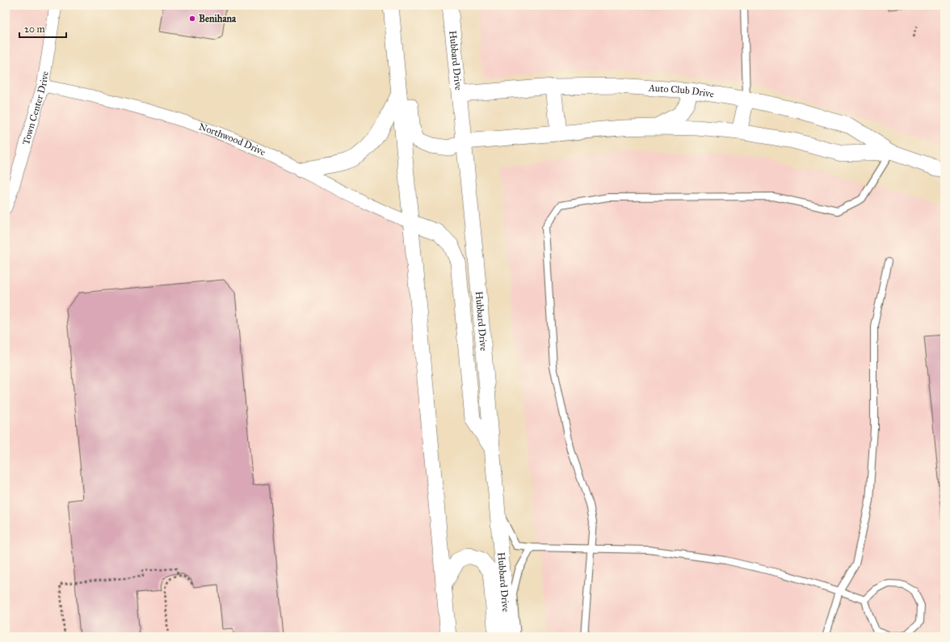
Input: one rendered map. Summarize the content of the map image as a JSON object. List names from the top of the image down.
{
  "streets": {
    "street": [
      "Hubbard Drive",
      "Auto Club Drive",
      "Town Center Drive",
      "Northwood Drive"
    ]
  },
  "crossings": [
    ["Hubbard Drive", "Auto Club Drive"],
    ["Town Center Drive", "Northwood Drive"]
  ],
  "places": ["Benihana"],
  "scale_bar": "20 m"
}
